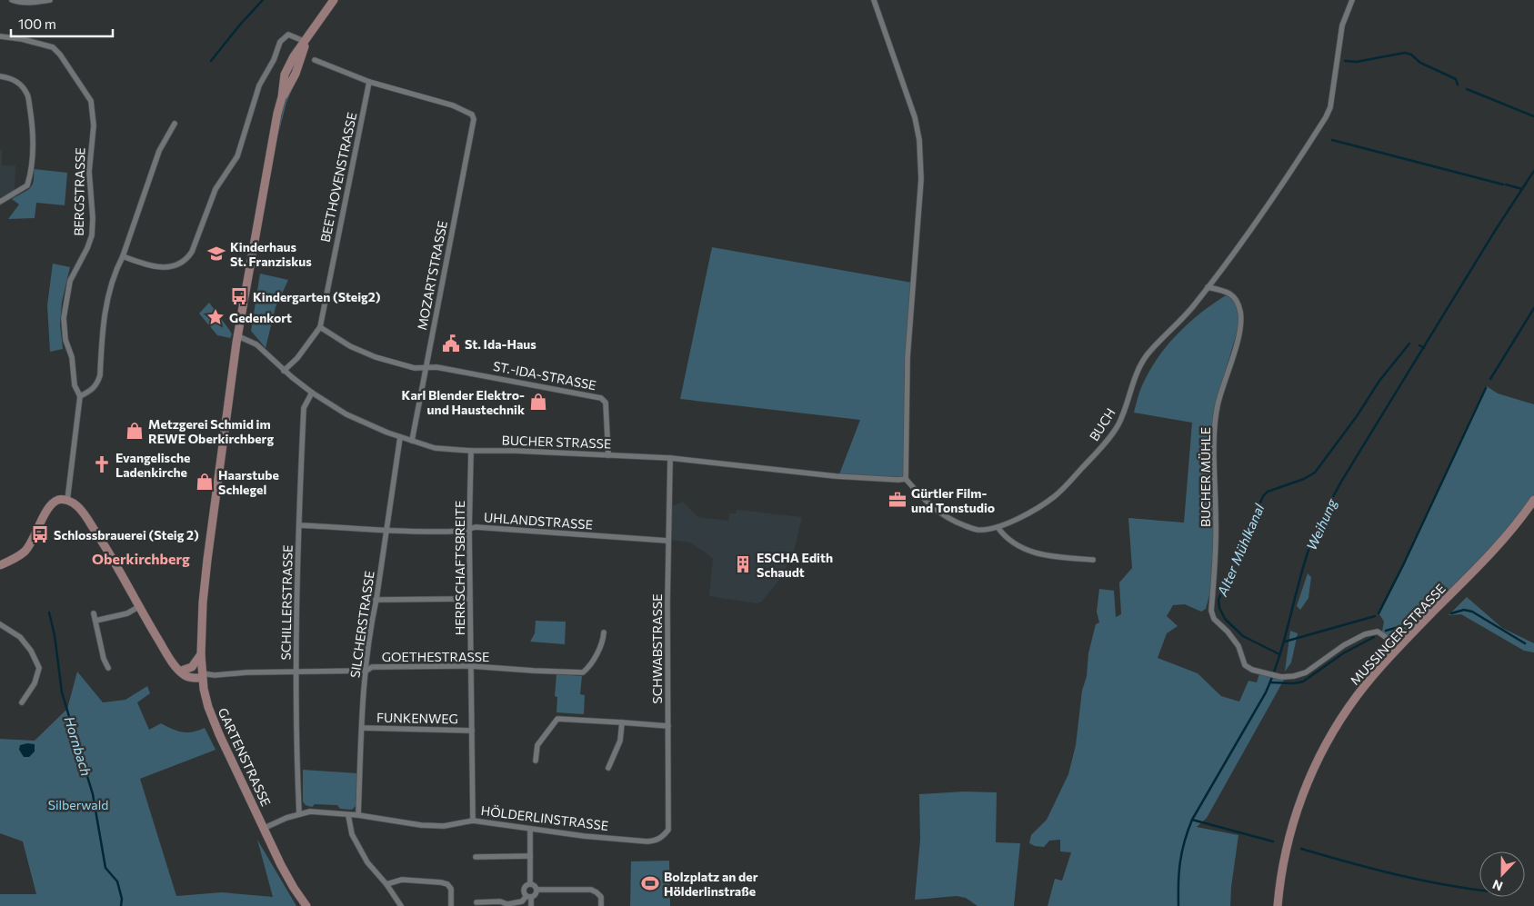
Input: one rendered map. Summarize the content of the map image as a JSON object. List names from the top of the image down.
{
  "streets": {
    "main road": ["MUSSINGER STRASSE", "GARTENSTRASSE"],
    "street": [
      "BEETHOVENSTRASSE",
      "BERGSTRASSE",
      "MOZARTSTRASSE",
      "ST.-IDA-STRASSE",
      "BUCH",
      "BUCHER STRASSE",
      "BUCHER MÜHLE",
      "UHLANDSTRASSE",
      "HERRSCHAFTSBREITE",
      "SCHILLERSTRASSE",
      "SILCHERSTRASSE",
      "SCHWABSTRASSE",
      "GOETHESTRASSE",
      "FUNKENWEG",
      "HÖLDERLINSTRASSE"
    ]
  },
  "crossings": [
    ["BEETHOVENSTRASSE", "MOZARTSTRASSE"],
    ["BEETHOVENSTRASSE", "ST.-IDA-STRASSE"],
    ["BEETHOVENSTRASSE", "BUCHER STRASSE"],
    ["MOZARTSTRASSE", "ST.-IDA-STRASSE"],
    ["MOZARTSTRASSE", "BUCHER STRASSE"],
    ["ST.-IDA-STRASSE", "BUCHER STRASSE"],
    ["BUCH", "BUCHER STRASSE"],
    ["BUCH", "BUCHER MÜHLE"],
    ["BUCHER STRASSE", "HERRSCHAFTSBREITE"],
    ["BUCHER STRASSE", "SCHILLERSTRASSE"],
    ["BUCHER STRASSE", "SILCHERSTRASSE"],
    ["BUCHER STRASSE", "SCHWABSTRASSE"],
    ["BUCHER STRASSE", "GARTENSTRASSE"],
    ["BUCHER MÜHLE", "MUSSINGER STRASSE"],
    ["UHLANDSTRASSE", "HERRSCHAFTSBREITE"],
    ["UHLANDSTRASSE", "SCHILLERSTRASSE"],
    ["UHLANDSTRASSE", "SILCHERSTRASSE"],
    ["UHLANDSTRASSE", "SCHWABSTRASSE"],
    ["HERRSCHAFTSBREITE", "GOETHESTRASSE"],
    ["HERRSCHAFTSBREITE", "FUNKENWEG"],
    ["HERRSCHAFTSBREITE", "HÖLDERLINSTRASSE"],
    ["SCHILLERSTRASSE", "GOETHESTRASSE"],
    ["SCHILLERSTRASSE", "HÖLDERLINSTRASSE"],
    ["SILCHERSTRASSE", "GOETHESTRASSE"],
    ["SILCHERSTRASSE", "FUNKENWEG"],
    ["SILCHERSTRASSE", "HÖLDERLINSTRASSE"],
    ["SCHWABSTRASSE", "HÖLDERLINSTRASSE"],
    ["GOETHESTRASSE", "GARTENSTRASSE"],
    ["GARTENSTRASSE", "HÖLDERLINSTRASSE"]
  ],
  "districts": ["Oberkirchberg"],
  "water": ["Weihung", "Alter Mühlkanal", "Hornbach"],
  "parks": ["Silberwald"],
  "places": {
    "school or university": ["Kinderhaus St. Franziskus"],
    "bus stop": ["Kindergarten (Steig2)", "Schlossbrauerei (Steig 2)"],
    "place": ["Gedenkort"],
    "public building": ["St. Ida-Haus"],
    "shop": ["Karl Blender Elektro- und Haustechnik", "Metzgerei Schmid im REWE Oberkirchberg", "Haarstube Schlegel"],
    "church": ["Evangelische Ladenkirche"],
    "office": ["Gürtler Film- und Tonstudio"],
    "building": ["ESCHA Edith Schaudt"],
    "sports": ["Bolzplatz an der Hölderlinstraße"]
  },
  "scale_bar": "100 m",
  "north": "bottom"
}
